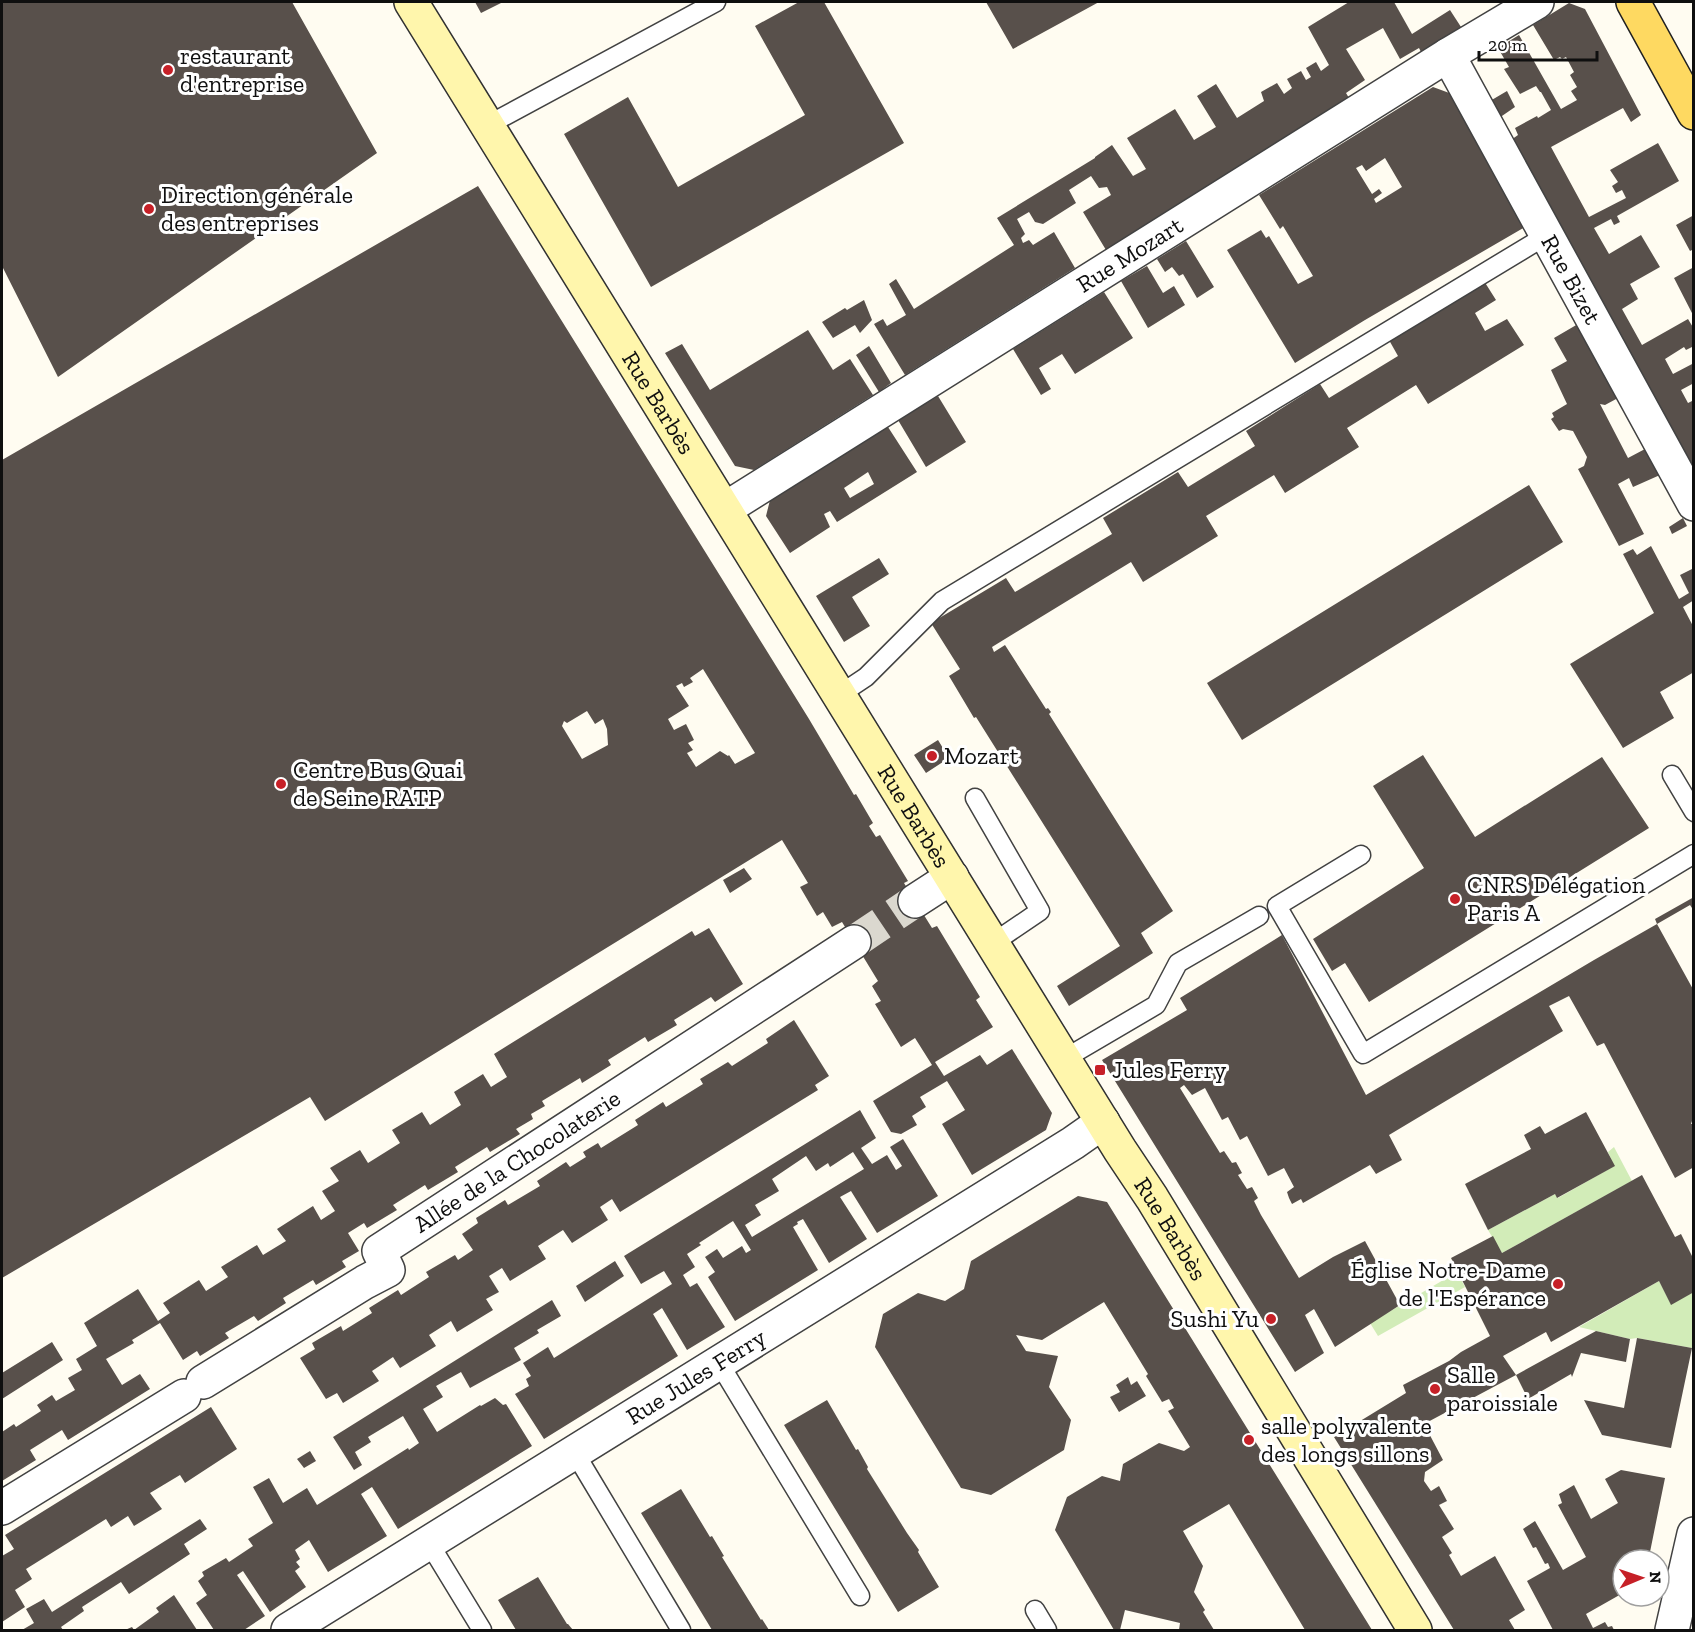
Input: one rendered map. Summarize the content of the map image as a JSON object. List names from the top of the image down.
{
  "streets": {
    "main road": ["Rue Barbès"],
    "street": [
      "Rue Mozart",
      "Rue Bizet",
      "Allée de la Chocolaterie",
      "Rue Jules Ferry"
    ]
  },
  "crossings": [
    ["Rue Mozart", "Rue Bizet"],
    ["Rue Mozart", "Rue Barbès"],
    ["Rue Barbès", "Rue Jules Ferry"]
  ],
  "places": {
    "other": [
      "restaurant d'entreprise",
      "Direction générale des entreprises",
      "Mozart",
      "Centre Bus Quai de Seine RATP",
      "CNRS Délégation Paris A",
      "Église Notre-Dame de l'Espérance",
      "Sushi Yu",
      "Salle paroissiale",
      "salle polyvalente des longs sillons"
    ],
    "transit": ["Jules Ferry"]
  },
  "scale_bar": "20 m",
  "north": "right"
}
